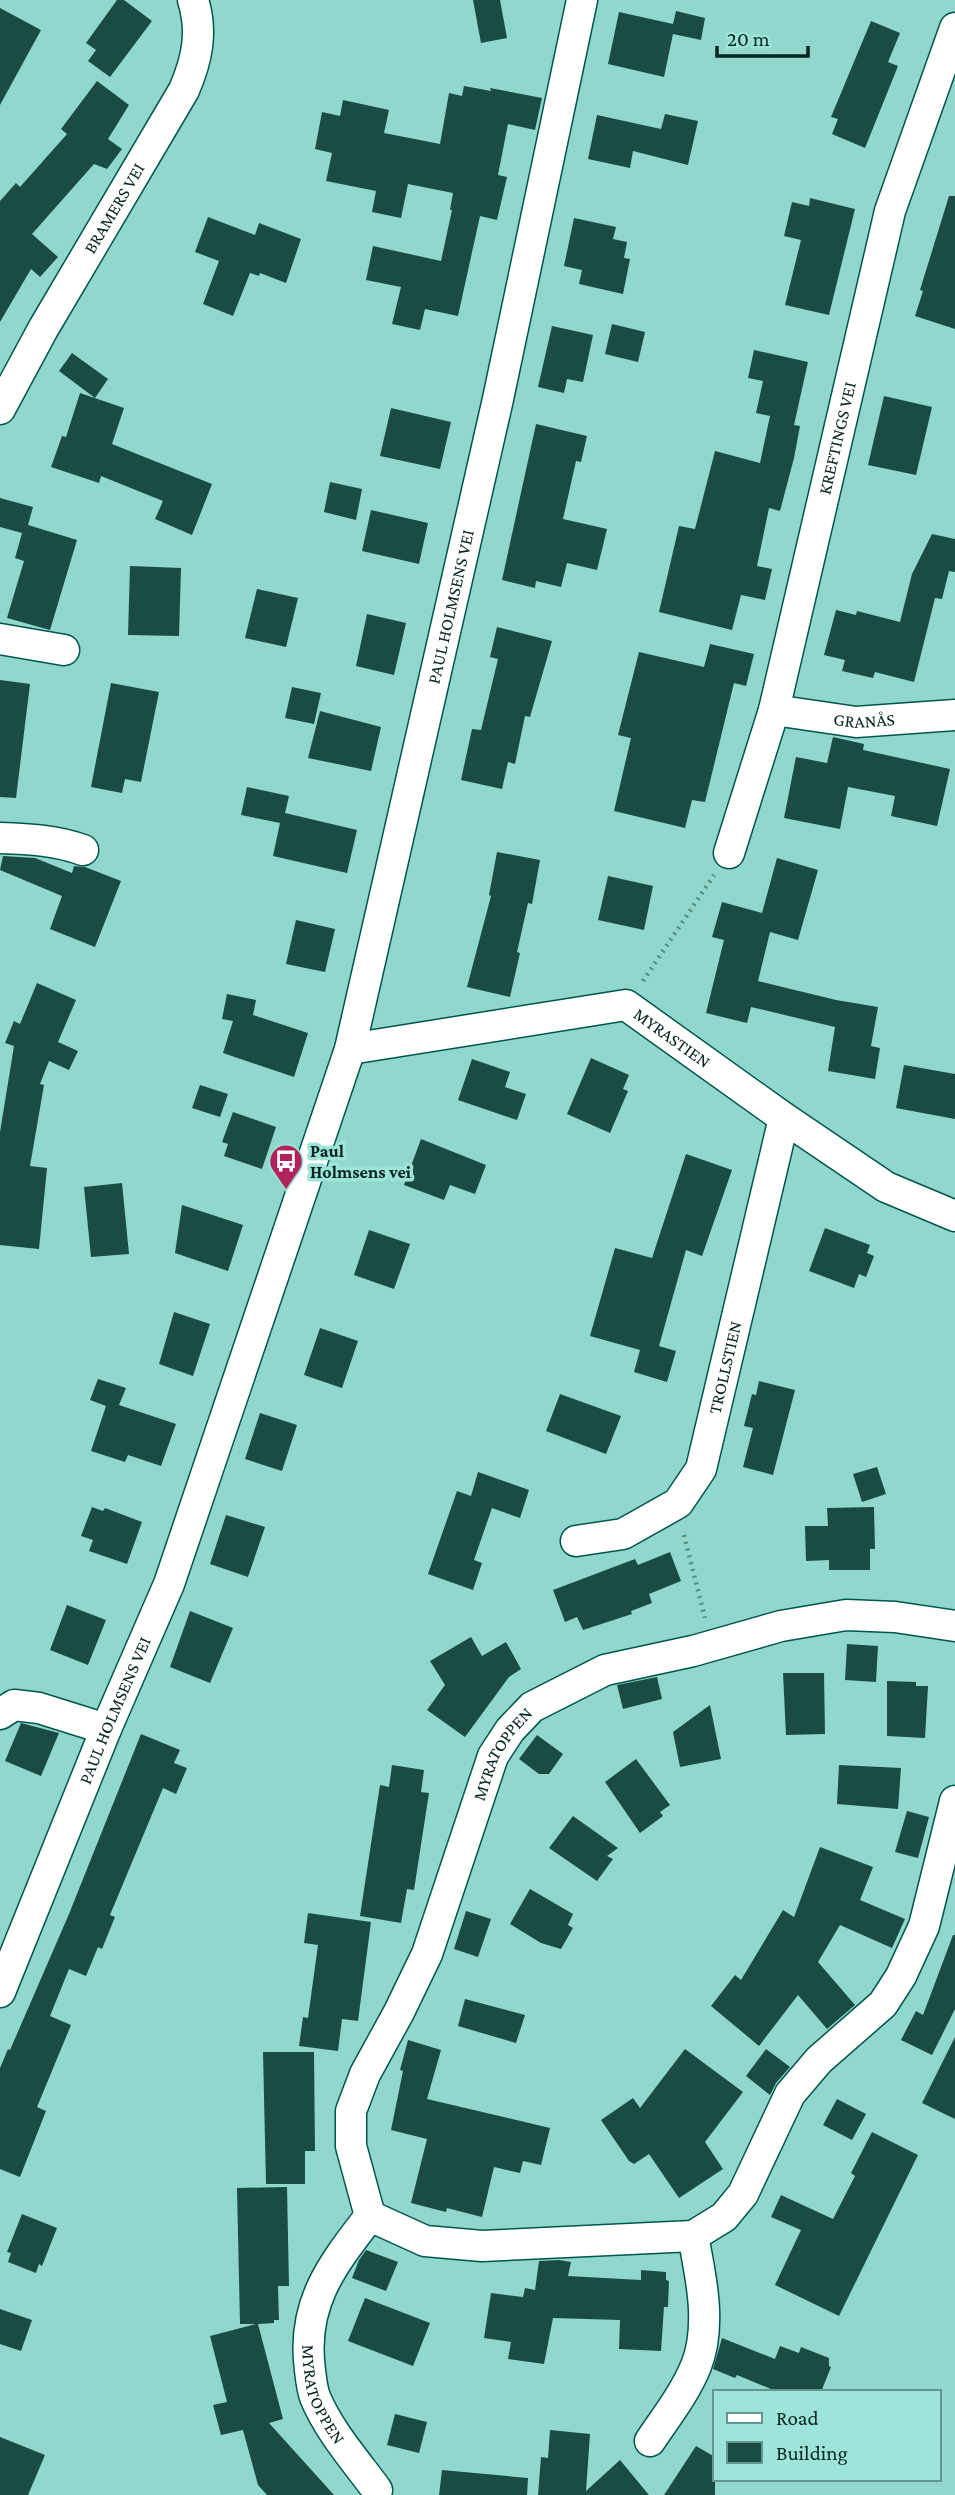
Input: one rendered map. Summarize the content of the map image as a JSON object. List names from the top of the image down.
{
  "streets": {
    "street": [
      "BRAMERS VEI",
      "KREFTINGS VEI",
      "PAUL HOLMSENS VEI",
      "GRANÅS",
      "MYRASTIEN",
      "TROLLSTIEN",
      "MYRATOPPEN"
    ]
  },
  "crossings": [
    ["KREFTINGS VEI", "GRANÅS"],
    ["PAUL HOLMSENS VEI", "MYRASTIEN"],
    ["MYRASTIEN", "TROLLSTIEN"]
  ],
  "places": {
    "bus stop": ["Paul Holmsens vei"]
  },
  "legend": ["Road", "Building"],
  "scale_bar": "20 m"
}
